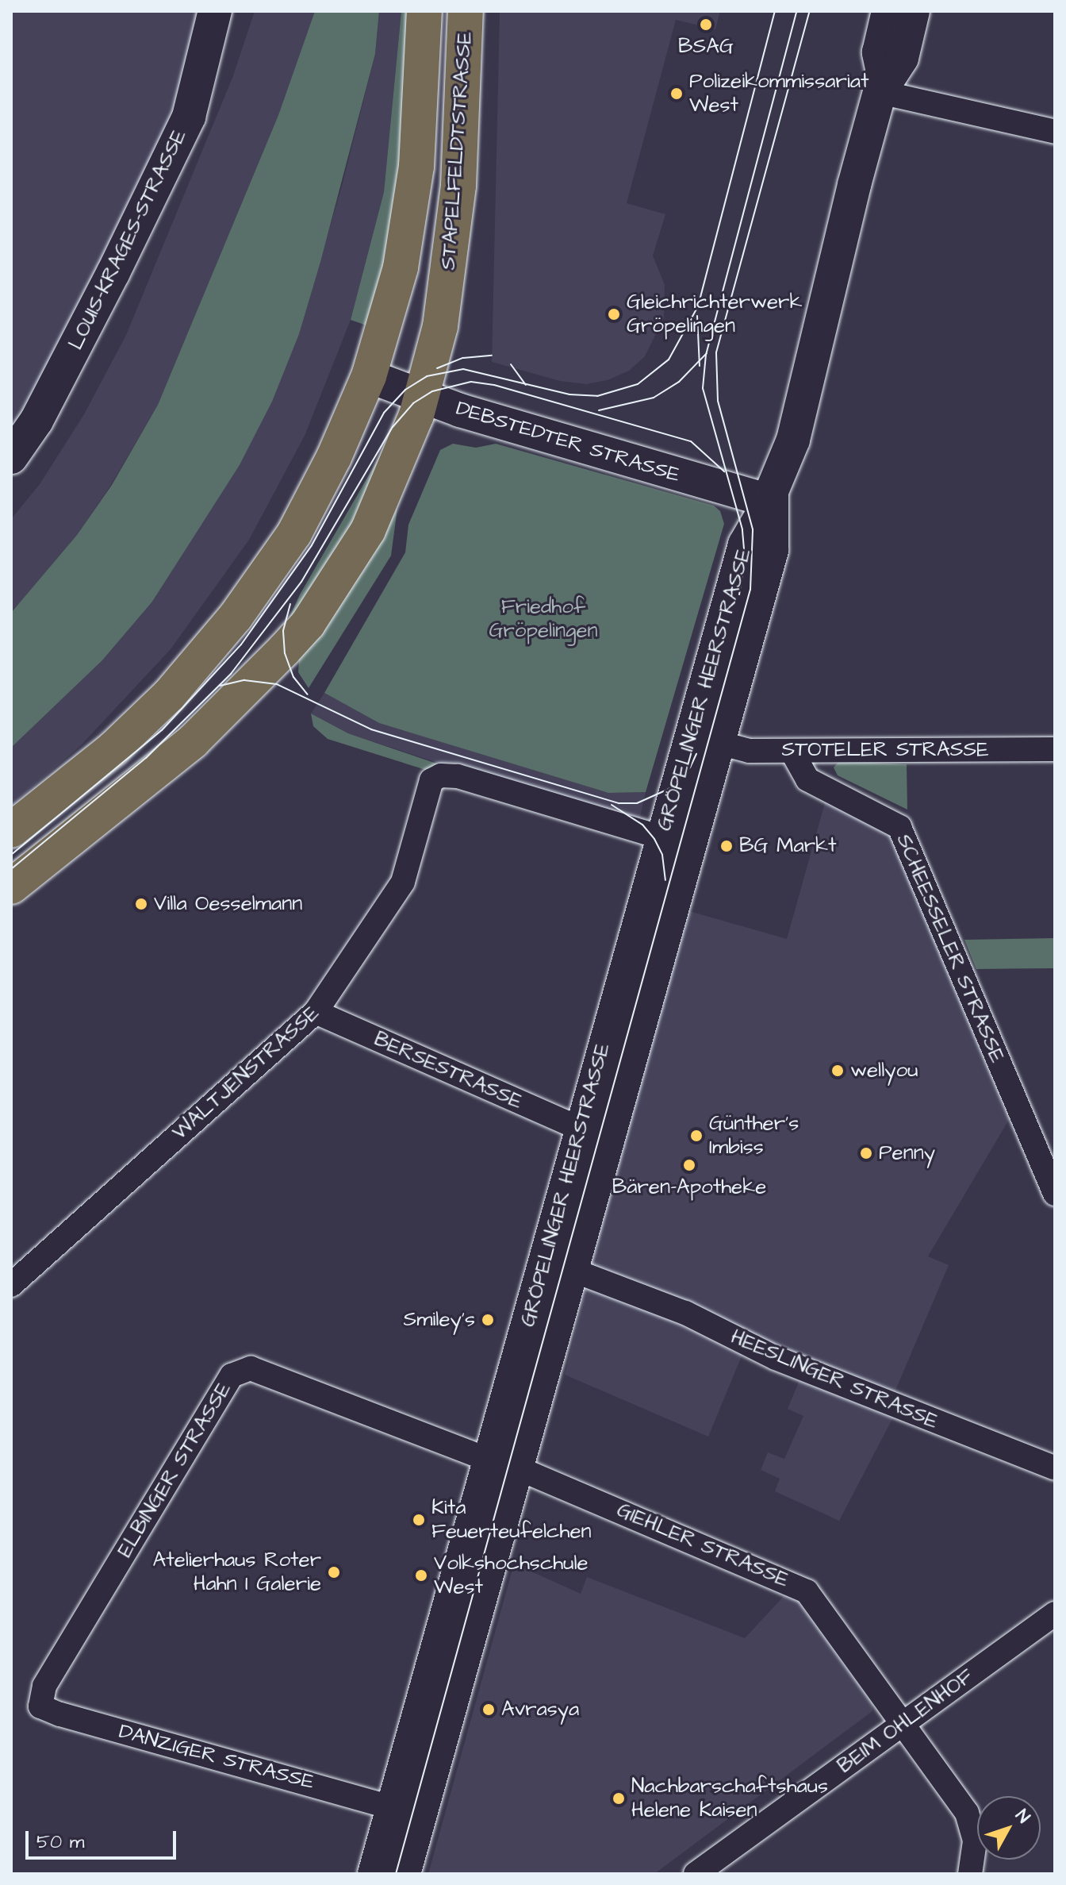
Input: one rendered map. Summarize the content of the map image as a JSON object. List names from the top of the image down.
{
  "streets": {
    "main road": [
      "STAPELFELDTSTRASSE",
      "LOUIS-KRAGES-STRASSE",
      "DEBSTEDTER STRASSE",
      "GRÖPELINGER HEERSTRASSE"
    ],
    "street": [
      "STOTELER STRASSE",
      "SCHEESSELER STRASSE",
      "BERSESTRASSE",
      "WALTJENSTRASSE",
      "HEESLINGER STRASSE",
      "ELBINGER STRASSE",
      "GIEHLER STRASSE",
      "BEIM OHLENHOF",
      "DANZIGER STRASSE"
    ]
  },
  "crossings": [
    ["STAPELFELDTSTRASSE", "DEBSTEDTER STRASSE"],
    ["DEBSTEDTER STRASSE", "GRÖPELINGER HEERSTRASSE"],
    ["GRÖPELINGER HEERSTRASSE", "STOTELER STRASSE"],
    ["GRÖPELINGER HEERSTRASSE", "BERSESTRASSE"],
    ["GRÖPELINGER HEERSTRASSE", "WALTJENSTRASSE"],
    ["GRÖPELINGER HEERSTRASSE", "HEESLINGER STRASSE"],
    ["GRÖPELINGER HEERSTRASSE", "ELBINGER STRASSE"],
    ["GRÖPELINGER HEERSTRASSE", "GIEHLER STRASSE"],
    ["GRÖPELINGER HEERSTRASSE", "DANZIGER STRASSE"],
    ["STOTELER STRASSE", "SCHEESSELER STRASSE"],
    ["BERSESTRASSE", "WALTJENSTRASSE"],
    ["ELBINGER STRASSE", "GIEHLER STRASSE"],
    ["ELBINGER STRASSE", "DANZIGER STRASSE"],
    ["GIEHLER STRASSE", "BEIM OHLENHOF"]
  ],
  "parks": ["Friedhof Gröpelingen"],
  "places": [
    "BSAG",
    "Polizeikommissariat West",
    "Gleichrichterwerk Gröpelingen",
    "BG Markt",
    "Villa Oesselmann",
    "wellyou",
    "Günther's Imbiss",
    "Penny",
    "Bären-Apotheke",
    "Smiley's",
    "Kita Feuerteufelchen",
    "Atelierhaus Roter Hahn I Galerie",
    "Volkshochschule West",
    "Avrasya",
    "Nachbarschaftshaus Helene Kaisen"
  ],
  "scale_bar": "50 m",
  "north": "top right"
}
